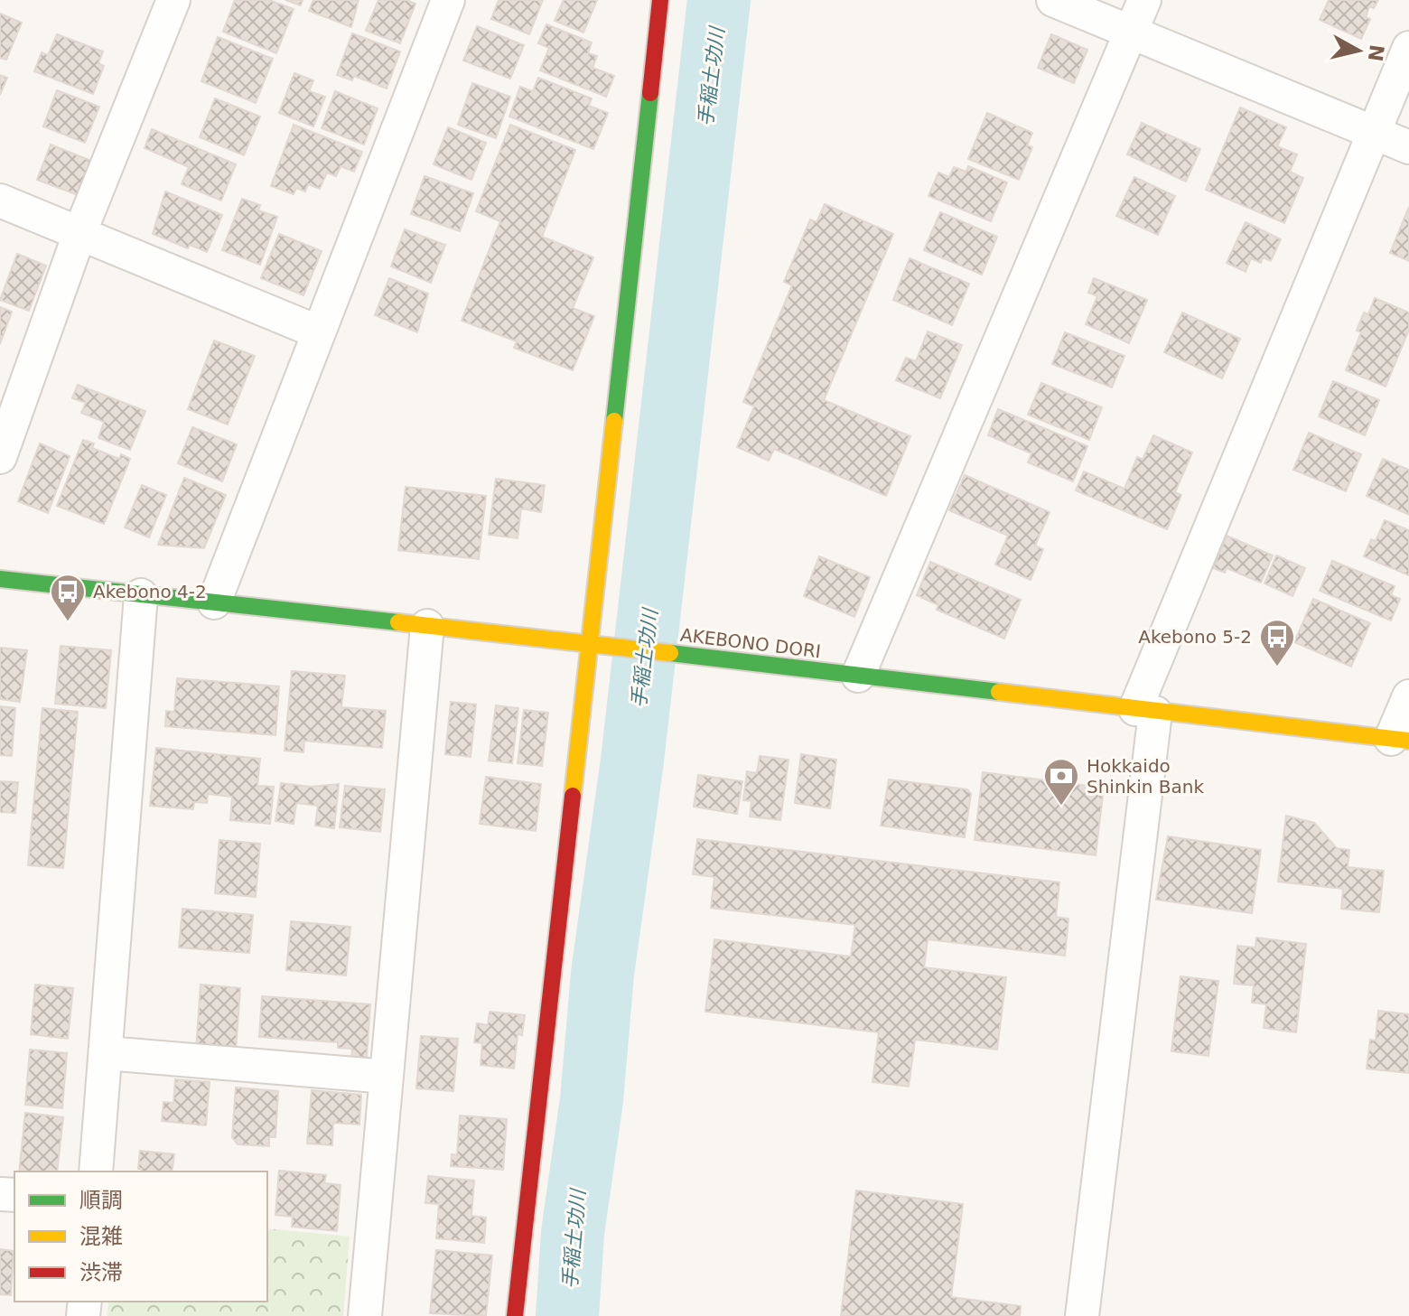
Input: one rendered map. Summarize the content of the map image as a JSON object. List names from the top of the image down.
{
  "streets": {
    "street": ["AKEBONO DORI"]
  },
  "water": ["手稲土功川"],
  "places": {
    "bus stop": ["Akebono 4-2", "Akebono 5-2"],
    "bank": ["Hokkaido Shinkin Bank"]
  },
  "legend": ["順調", "混雑", "渋滞"],
  "north": "right"
}
